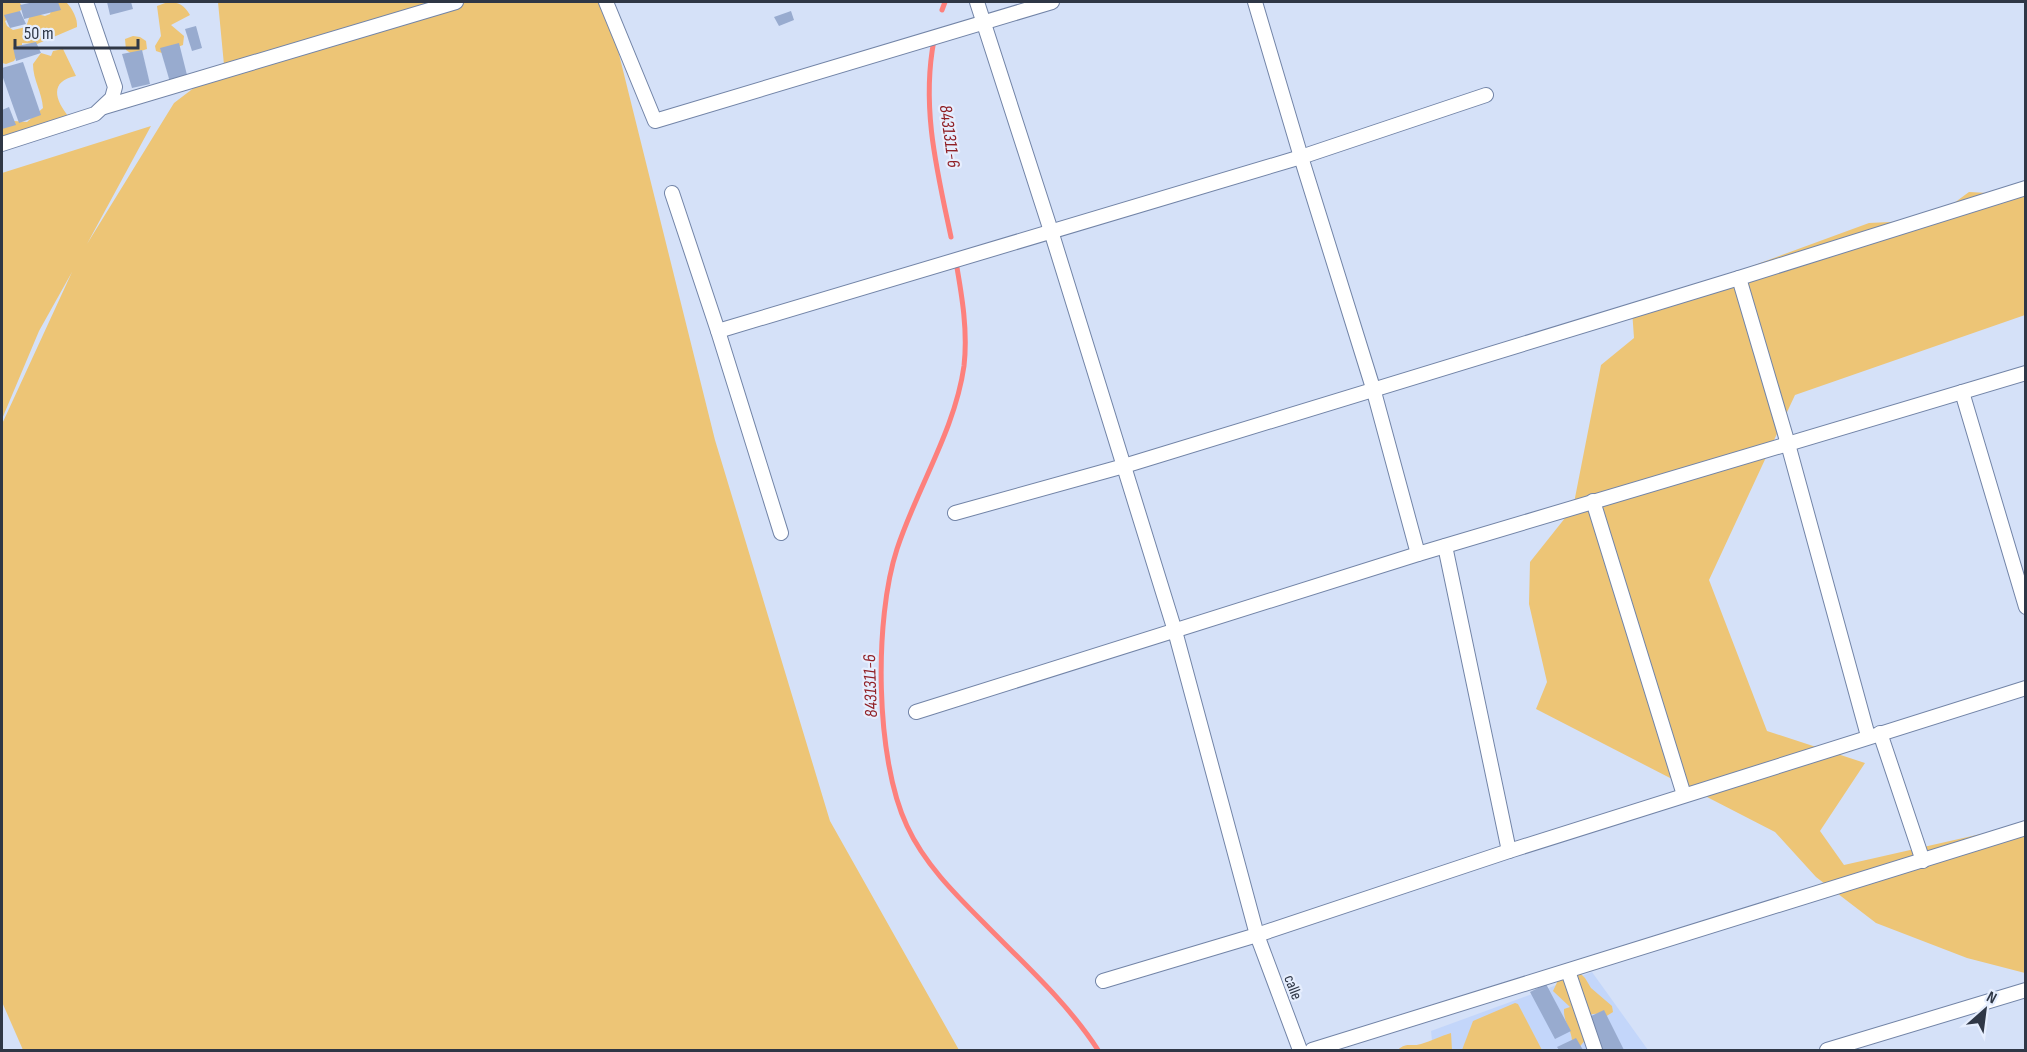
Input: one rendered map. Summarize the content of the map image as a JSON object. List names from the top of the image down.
{
  "streets": {
    "street": ["calle"]
  },
  "water": ["8431311-6"],
  "scale_bar": "50 m",
  "north": "top right"
}
